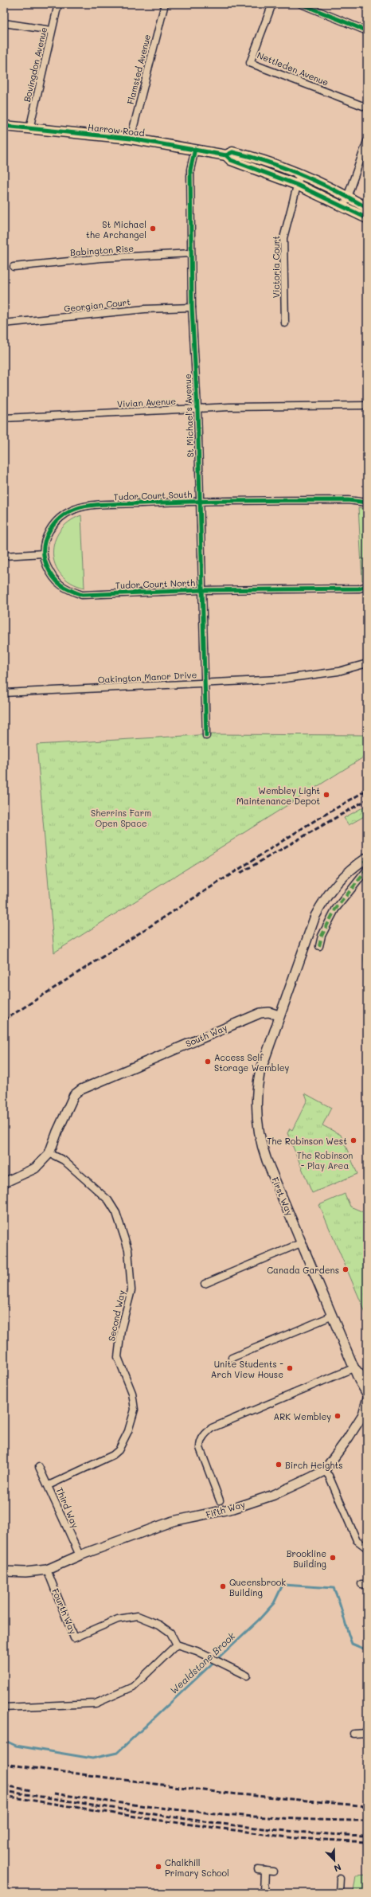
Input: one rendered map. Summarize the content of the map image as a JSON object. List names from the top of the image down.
{
  "streets": {
    "main road": [
      "Harrow Road",
      "South Way",
      "First Way",
      "Fifth Way"
    ],
    "street": [
      "Bovingdon Avenue",
      "Nettleden Avenue",
      "Flamsted Avenue",
      "Babington Rise",
      "Victoria Court",
      "Georgian Court",
      "Vivian Avenue",
      "St Michael's Avenue",
      "Tudor Court South",
      "Tudor Court North",
      "Oakington Manor Drive",
      "Second Way",
      "Third Way",
      "Fourth Way"
    ]
  },
  "crossings": [
    ["Bovingdon Avenue", "Harrow Road"],
    ["Flamsted Avenue", "Harrow Road"],
    ["Harrow Road", "Victoria Court"],
    ["Harrow Road", "St Michael's Avenue"],
    ["Babington Rise", "St Michael's Avenue"],
    ["Georgian Court", "St Michael's Avenue"],
    ["Vivian Avenue", "St Michael's Avenue"],
    ["St Michael's Avenue", "Tudor Court South"],
    ["St Michael's Avenue", "Tudor Court North"],
    ["St Michael's Avenue", "Oakington Manor Drive"],
    ["Tudor Court South", "Tudor Court North"],
    ["South Way", "First Way"],
    ["South Way", "Second Way"],
    ["Second Way", "Third Way"],
    ["Third Way", "Fifth Way"],
    ["Fifth Way", "Fourth Way"]
  ],
  "water": ["Wealdstone Brook"],
  "parks": ["Sherrins Farm Open Space", "The Robinson - Play Area"],
  "places": [
    "St Michael the Archangel",
    "Wembley Light Maintenance Depot",
    "Access Self Storage Wembley",
    "The Robinson West",
    "Canada Gardens",
    "Unite Students - Arch View House",
    "ARK Wembley",
    "Birch Heights",
    "Brookline Building",
    "Queensbrook Building",
    "Chalkhill Primary School"
  ],
  "north": "bottom right"
}
